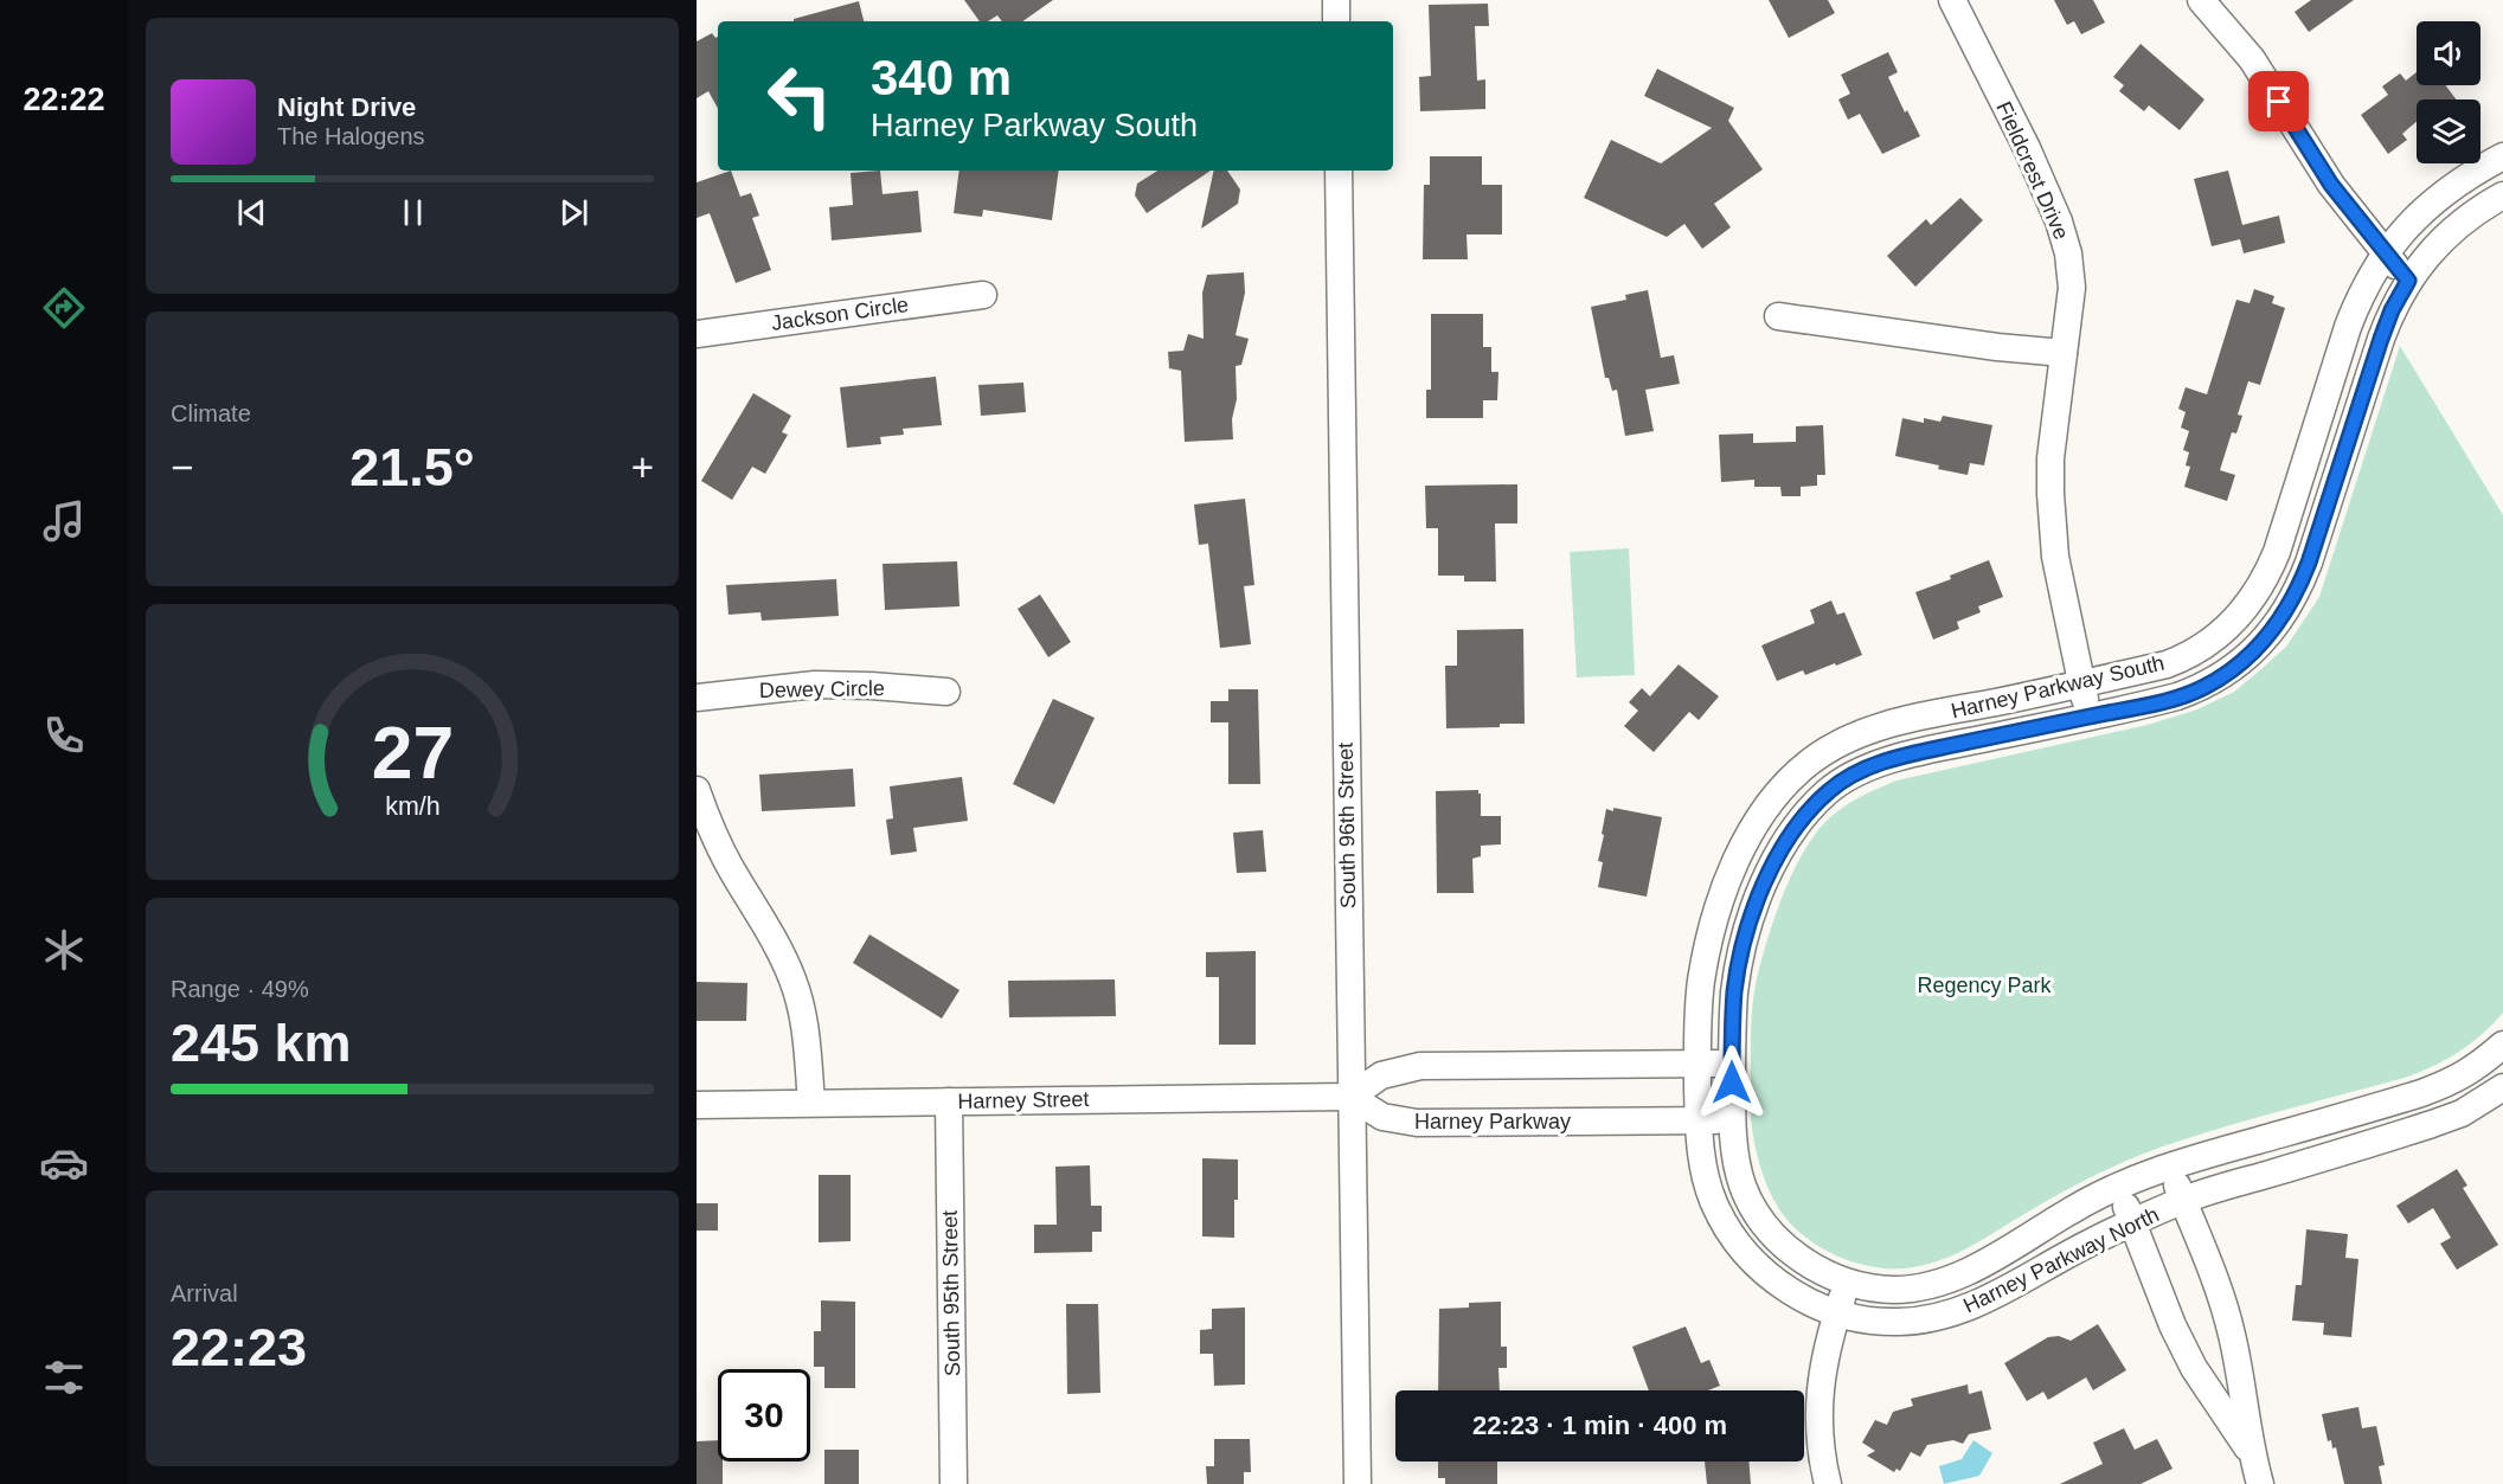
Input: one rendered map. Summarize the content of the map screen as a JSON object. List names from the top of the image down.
{
  "streets": {
    "street": [
      "Fieldcrest Drive",
      "Jackson Circle",
      "Harney Parkway South",
      "Dewey Circle",
      "South 96th Street",
      "Harney Street",
      "Harney Parkway",
      "Harney Parkway North",
      "South 95th Street"
    ]
  },
  "crossings": [
    ["Fieldcrest Drive", "Harney Parkway South"],
    ["Harney Parkway South", "Harney Parkway"],
    ["Harney Parkway South", "Harney Parkway North"],
    ["South 96th Street", "Harney Street"],
    ["South 96th Street", "Harney Parkway"],
    ["Harney Street", "Harney Parkway"],
    ["Harney Street", "South 95th Street"],
    ["Harney Parkway", "Harney Parkway North"]
  ],
  "parks": ["Regency Park"],
  "page": {
    "tabs": "22:22",
    "turn": ["340 m", "Harney Parkway South"],
    "song": ["Night Drive", "The Halogens"],
    "tile": [
      "Climate",
      ["Range · 49%", "245 km"],
      ["Arrival", "22:23"]
    ],
    "heat": ["−", "21.5°", "+"],
    "limit": "30",
    "trip": "22:23 · 1 min · 400 m",
    "gauge": ["27", "km/h"]
  }
}
